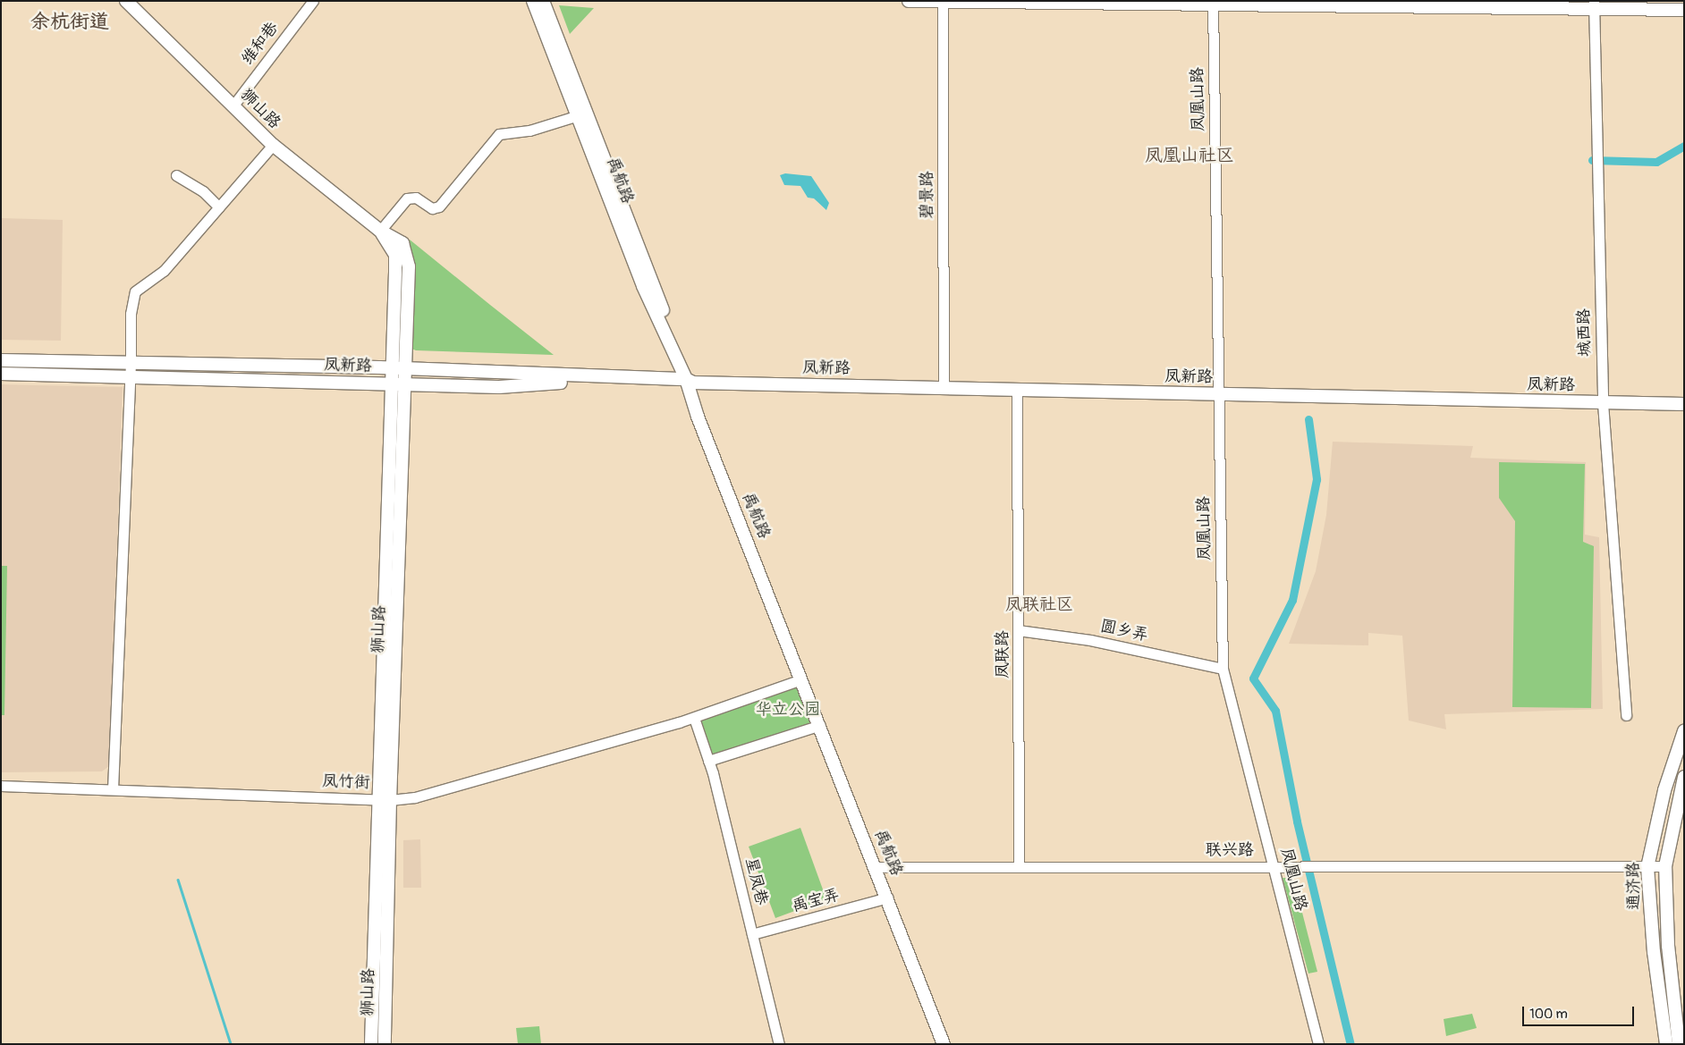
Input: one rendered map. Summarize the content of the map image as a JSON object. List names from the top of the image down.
{
  "streets": {
    "main road": [
      "狮山路",
      "禹航路",
      "凤新路",
      "通济路"
    ],
    "street": [
      "维和巷",
      "凤凰山路",
      "碧景路",
      "城西路",
      "圆乡弄",
      "凤联路",
      "凤竹街",
      "联兴路",
      "星凤巷",
      "禹宝弄"
    ]
  },
  "crossings": [
    ["维和巷", "狮山路"],
    ["凤凰山路", "凤新路"],
    ["凤凰山路", "圆乡弄"],
    ["凤凰山路", "联兴路"],
    ["狮山路", "凤新路"],
    ["狮山路", "凤竹街"],
    ["禹航路", "凤新路"],
    ["禹航路", "凤竹街"],
    ["禹航路", "联兴路"],
    ["禹航路", "禹宝弄"],
    ["碧景路", "凤新路"],
    ["城西路", "凤新路"],
    ["凤新路", "凤联路"],
    ["圆乡弄", "凤联路"],
    ["凤联路", "联兴路"],
    ["凤竹街", "星凤巷"],
    ["联兴路", "通济路"],
    ["星凤巷", "禹宝弄"]
  ],
  "districts": ["余杭街道", "凤凰山社区", "凤联社区"],
  "parks": ["华立公园"],
  "scale_bar": "100 m"
}
